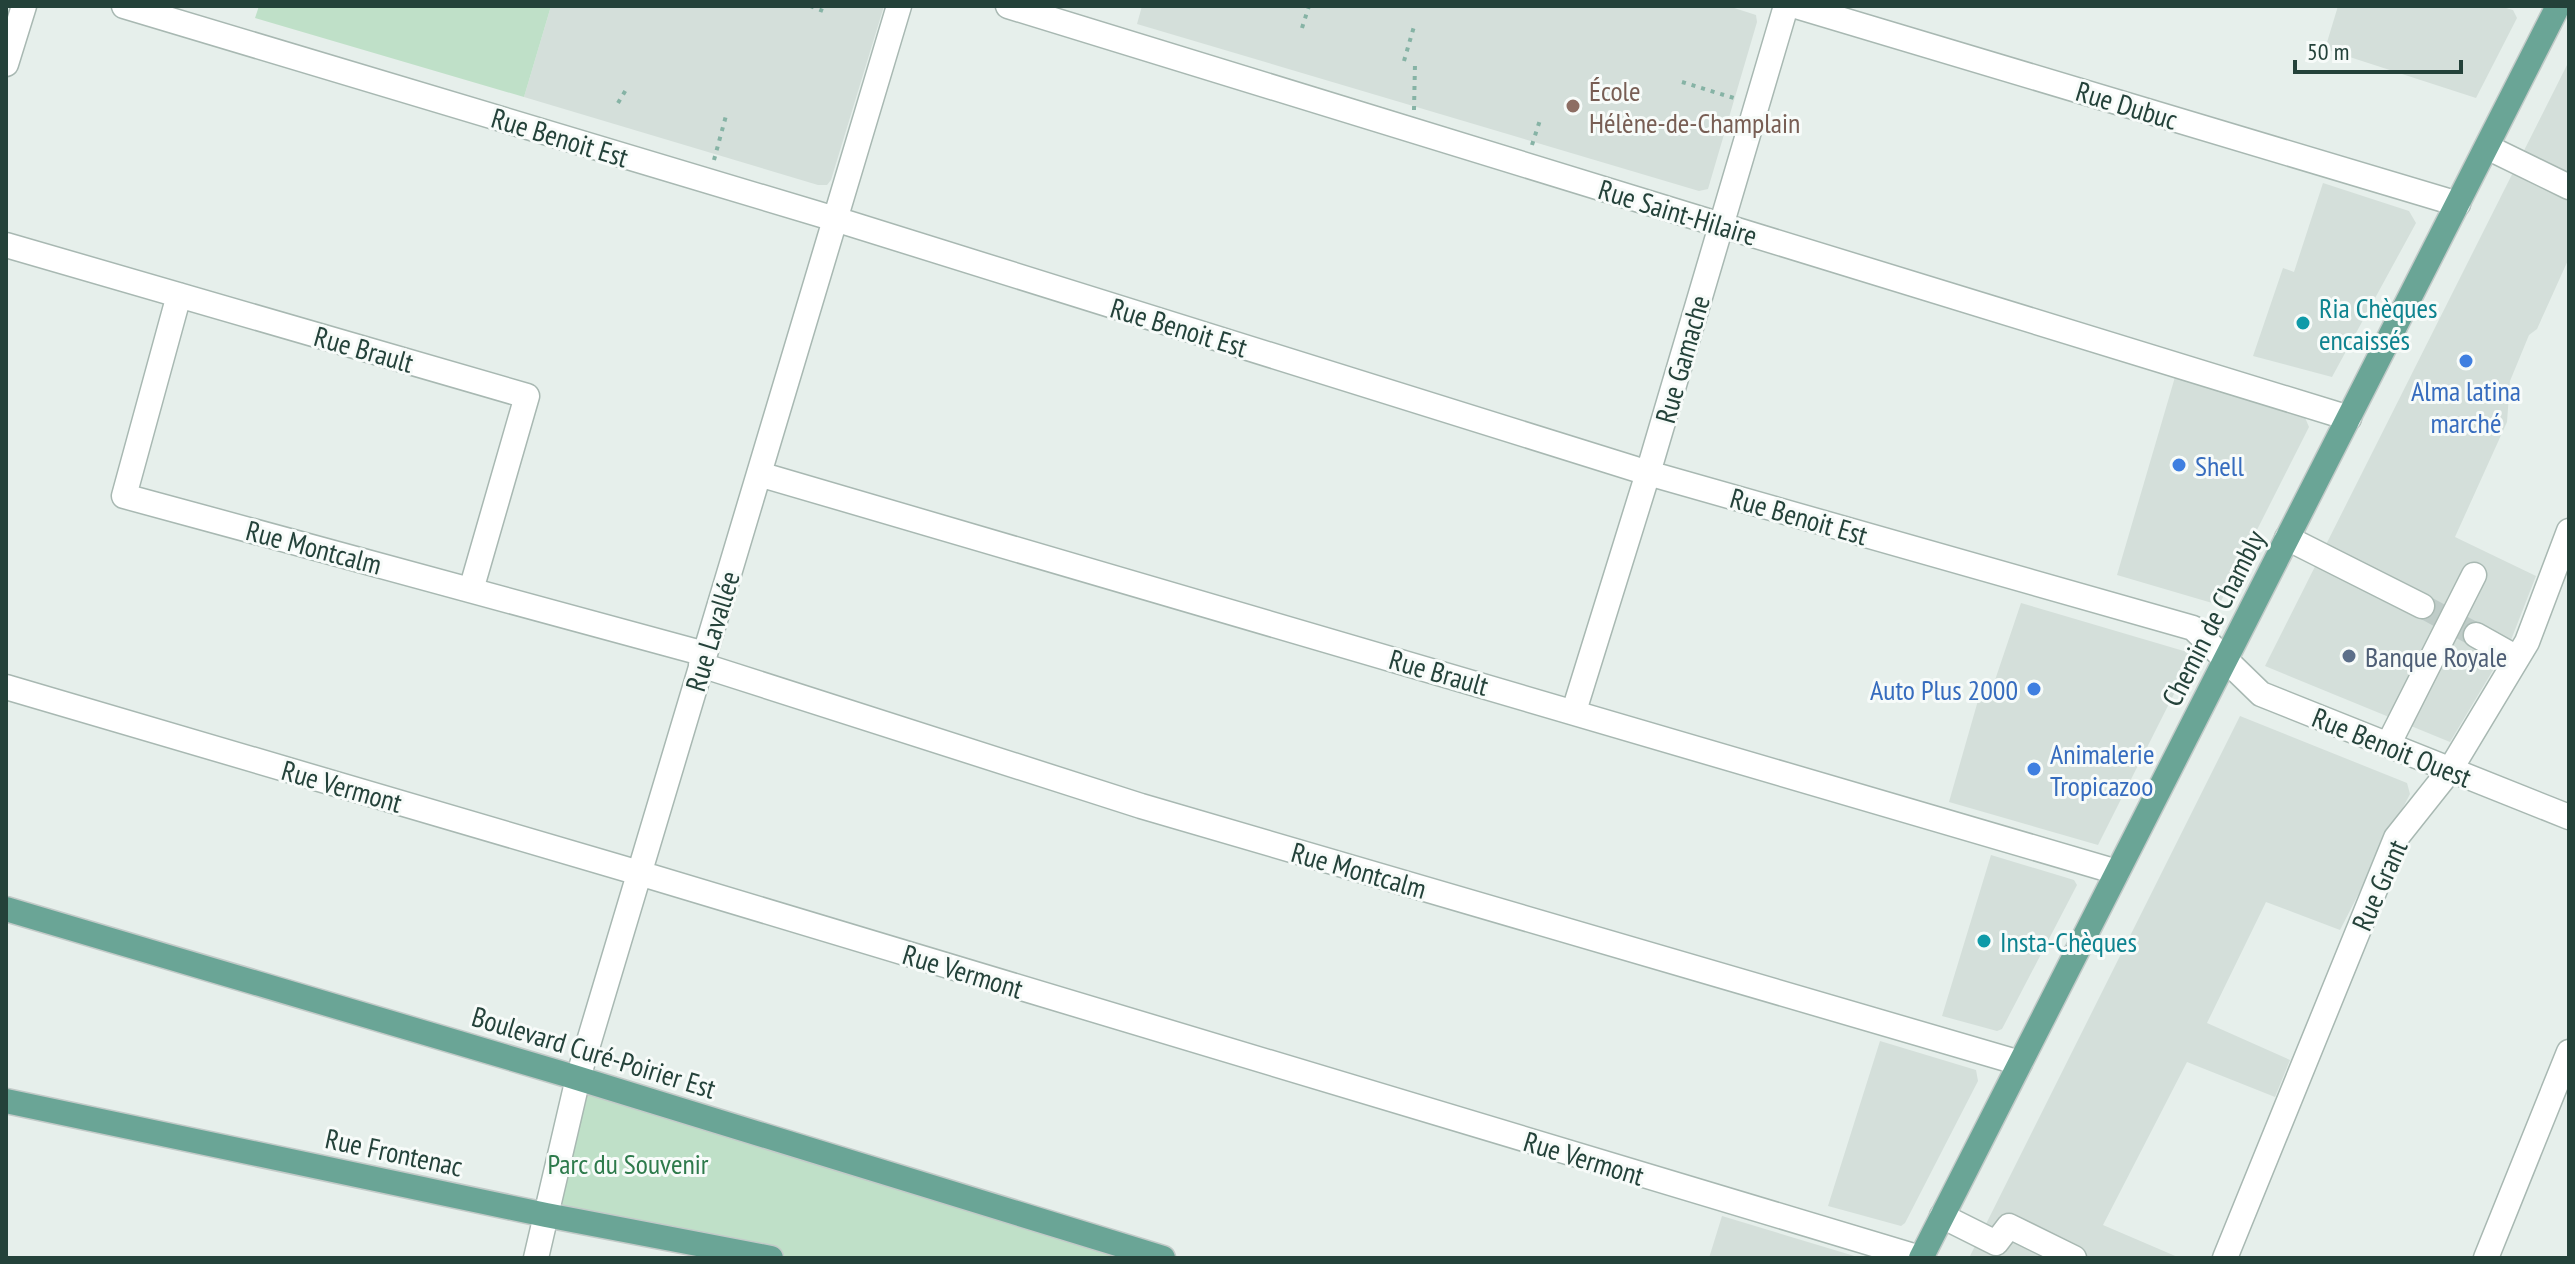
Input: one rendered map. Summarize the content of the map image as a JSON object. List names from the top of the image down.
{
  "streets": {
    "main road": ["Chemin de Chambly", "Boulevard Curé-Poirier Est", "Rue Frontenac"],
    "street": [
      "Rue Dubuc",
      "Rue Benoit Est",
      "Rue Saint-Hilaire",
      "Rue Brault",
      "Rue Gamache",
      "Rue Montcalm",
      "Rue Lavallée",
      "Rue Benoit Ouest",
      "Rue Vermont",
      "Rue Grant"
    ]
  },
  "crossings": [
    ["Rue Dubuc", "Chemin de Chambly"],
    ["Rue Benoit Est", "Rue Gamache"],
    ["Rue Benoit Est", "Chemin de Chambly"],
    ["Rue Benoit Est", "Rue Lavallée"],
    ["Rue Benoit Est", "Rue Benoit Ouest"],
    ["Rue Saint-Hilaire", "Rue Gamache"],
    ["Rue Saint-Hilaire", "Chemin de Chambly"],
    ["Rue Brault", "Rue Gamache"],
    ["Rue Brault", "Rue Montcalm"],
    ["Rue Brault", "Chemin de Chambly"],
    ["Rue Brault", "Rue Lavallée"],
    ["Rue Montcalm", "Chemin de Chambly"],
    ["Rue Montcalm", "Rue Lavallée"],
    ["Chemin de Chambly", "Rue Benoit Ouest"],
    ["Chemin de Chambly", "Rue Vermont"],
    ["Rue Lavallée", "Rue Vermont"],
    ["Rue Lavallée", "Boulevard Curé-Poirier Est"],
    ["Rue Lavallée", "Rue Frontenac"],
    ["Rue Benoit Ouest", "Rue Grant"]
  ],
  "parks": ["Parc du Souvenir"],
  "places": [
    "École Hélène-de-Champlain",
    "Ria Chèques encaissés",
    "Alma latina marché",
    "Shell",
    "Banque Royale",
    "Auto Plus 2000",
    "Animalerie Tropicazoo",
    "Insta-Chèques"
  ],
  "scale_bar": "50 m"
}
